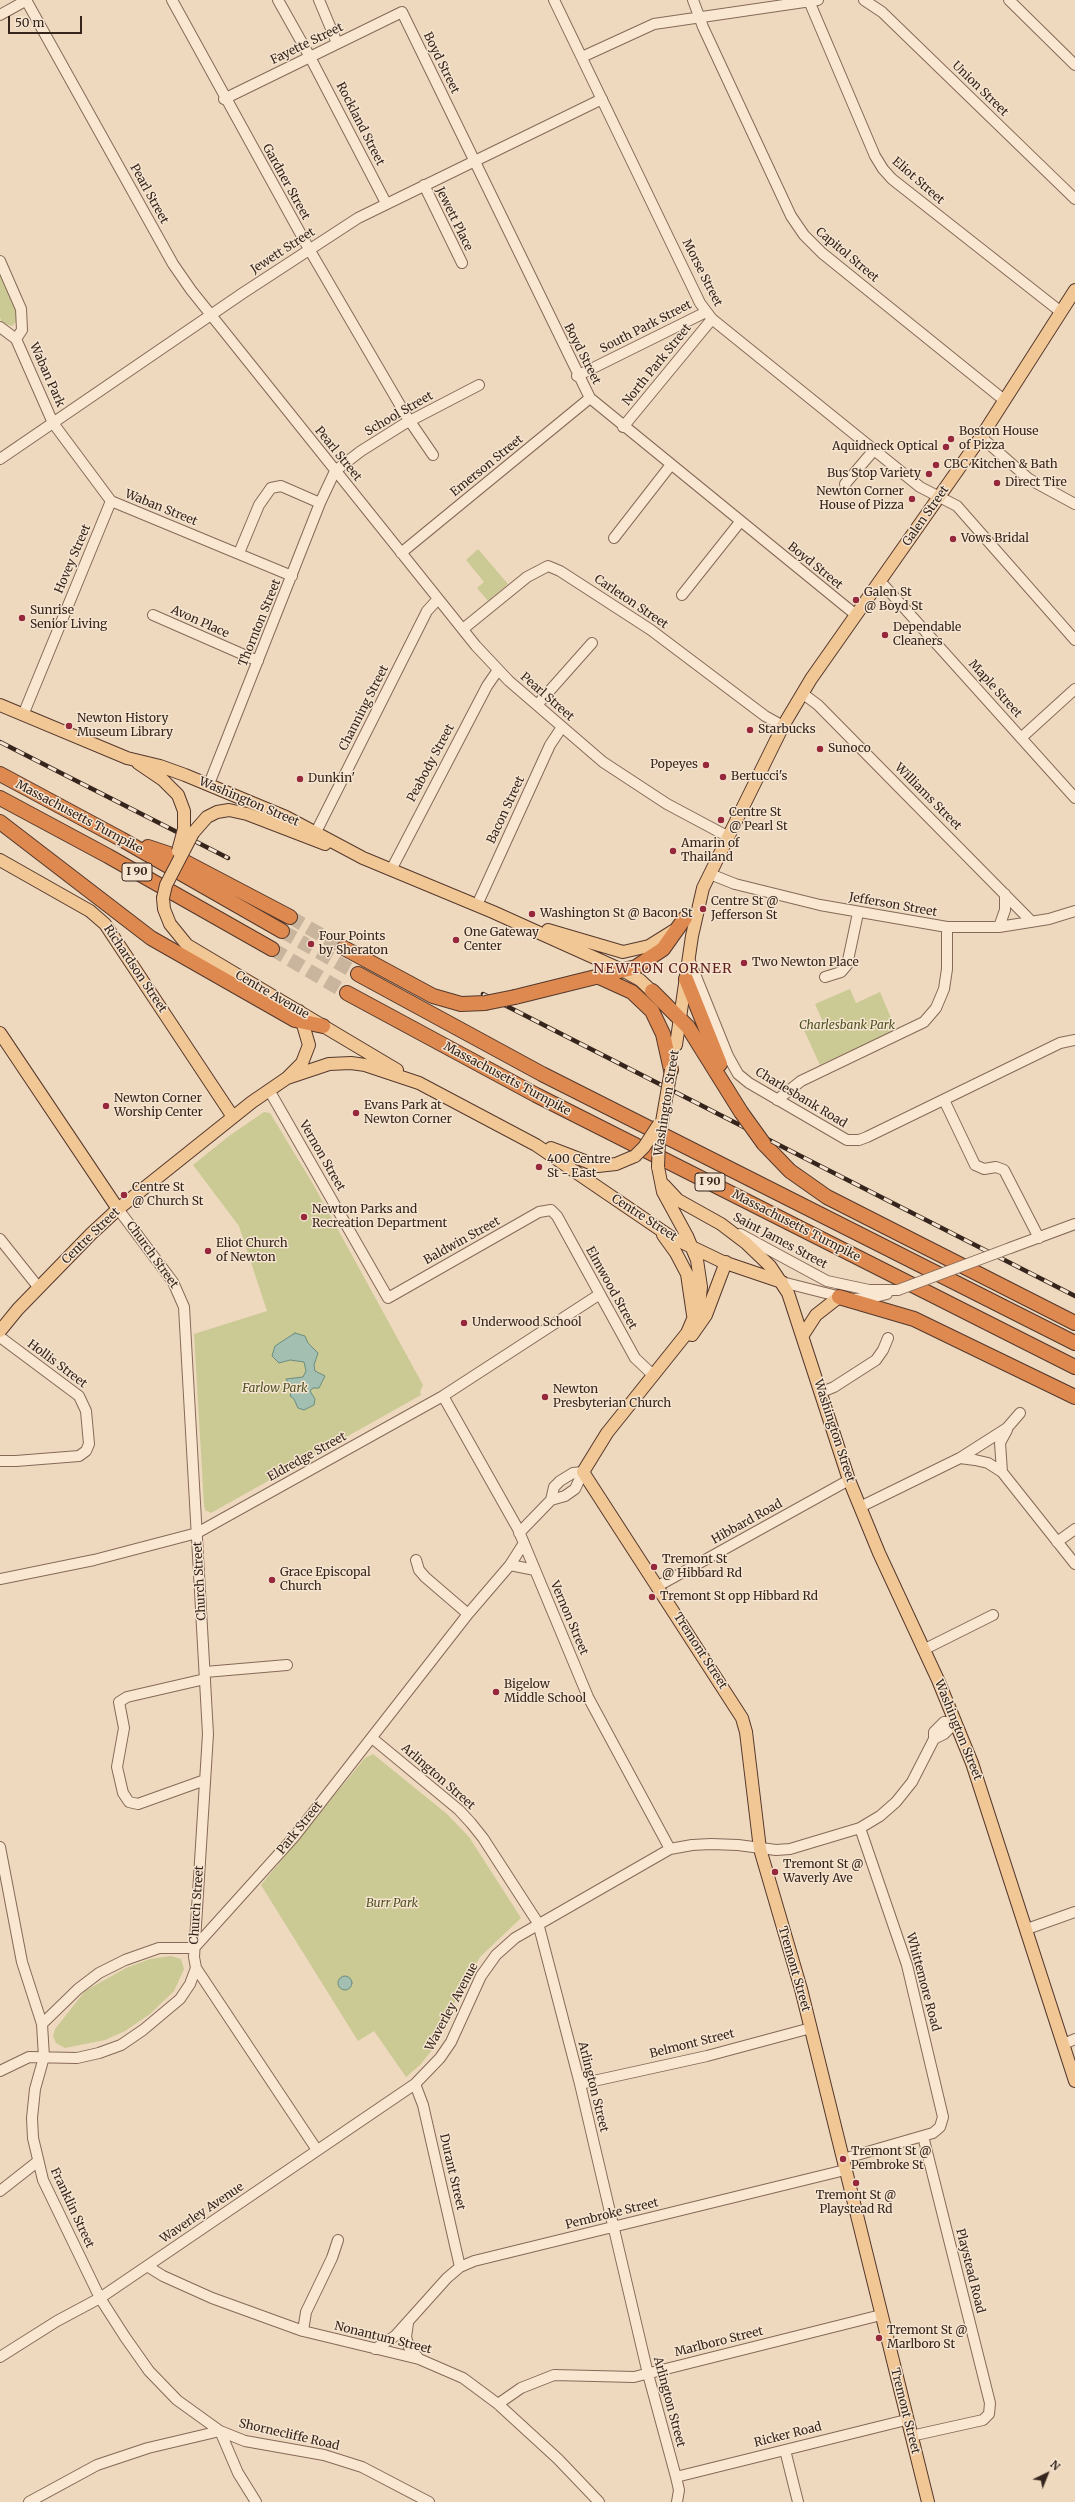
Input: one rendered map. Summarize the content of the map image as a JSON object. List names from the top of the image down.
{
  "streets": {
    "highway": ["Massachusetts Turnpike", "I 90"],
    "main road": [
      "Galen Street",
      "Washington Street",
      "Richardson Street",
      "Centre Avenue",
      "Centre Street",
      "Church Street",
      "Tremont Street"
    ],
    "street": [
      "Fayette Street",
      "Boyd Street",
      "Union Street",
      "Rockland Street",
      "Eliot Street",
      "Gardner Street",
      "Pearl Street",
      "Jewett Place",
      "Jewett Street",
      "Capitol Street",
      "Morse Street",
      "South Park Street",
      "North Park Street",
      "Waban Park",
      "School Street",
      "Emerson Street",
      "Waban Street",
      "Hovey Street",
      "Carleton Street",
      "Avon Place",
      "Thornton Street",
      "Maple Street",
      "Channing Street",
      "Peabody Street",
      "Williams Street",
      "Bacon Street",
      "Jefferson Street",
      "Charlesbank Road",
      "Vernon Street",
      "Baldwin Street",
      "Saint James Street",
      "Elmwood Street",
      "Hollis Street",
      "Eldredge Street",
      "Hibbard Road",
      "Arlington Street",
      "Park Street",
      "Whittemore Road",
      "Waverley Avenue",
      "Belmont Street",
      "Durant Street",
      "Franklin Street",
      "Pembroke Street",
      "Playstead Road",
      "Nonantum Street",
      "Marlboro Street",
      "Shornecliffe Road",
      "Ricker Road"
    ]
  },
  "crossings": [
    ["Fayette Street", "Boyd Street"],
    ["Fayette Street", "Rockland Street"],
    ["Fayette Street", "Gardner Street"],
    ["Boyd Street", "Jewett Street"],
    ["Boyd Street", "South Park Street"],
    ["Boyd Street", "North Park Street"],
    ["Boyd Street", "Emerson Street"],
    ["Boyd Street", "Galen Street"],
    ["Rockland Street", "Jewett Street"],
    ["Eliot Street", "Galen Street"],
    ["Gardner Street", "Jewett Street"],
    ["Gardner Street", "School Street"],
    ["Pearl Street", "Jewett Street"],
    ["Pearl Street", "School Street"],
    ["Pearl Street", "Emerson Street"],
    ["Pearl Street", "Carleton Street"],
    ["Pearl Street", "Thornton Street"],
    ["Pearl Street", "Channing Street"],
    ["Pearl Street", "Peabody Street"],
    ["Pearl Street", "Bacon Street"],
    ["Jewett Place", "Jewett Street"],
    ["Jewett Street", "Morse Street"],
    ["Jewett Street", "Waban Park"],
    ["Jewett Street", "Waban Street"],
    ["Capitol Street", "Galen Street"],
    ["Morse Street", "South Park Street"],
    ["Morse Street", "North Park Street"],
    ["Morse Street", "Galen Street"],
    ["South Park Street", "North Park Street"],
    ["Waban Park", "Waban Street"],
    ["School Street", "Thornton Street"],
    ["Waban Street", "Hovey Street"],
    ["Waban Street", "Thornton Street"],
    ["Galen Street", "Carleton Street"],
    ["Galen Street", "Maple Street"],
    ["Galen Street", "Williams Street"],
    ["Hovey Street", "Washington Street"],
    ["Avon Place", "Thornton Street"],
    ["Thornton Street", "Washington Street"],
    ["Channing Street", "Washington Street"],
    ["Peabody Street", "Washington Street"],
    ["Williams Street", "Jefferson Street"],
    ["Washington Street", "Bacon Street"],
    ["Washington Street", "Centre Avenue"],
    ["Washington Street", "Centre Street"],
    ["Washington Street", "Saint James Street"],
    ["Washington Street", "Hibbard Road"],
    ["Washington Street", "Waverley Avenue"],
    ["Richardson Street", "Centre Street"],
    ["Centre Avenue", "Centre Street"],
    ["Vernon Street", "Centre Street"],
    ["Vernon Street", "Baldwin Street"],
    ["Vernon Street", "Eldredge Street"],
    ["Vernon Street", "Park Street"],
    ["Vernon Street", "Waverley Avenue"],
    ["Centre Street", "Saint James Street"],
    ["Centre Street", "Church Street"],
    ["Baldwin Street", "Elmwood Street"],
    ["Church Street", "Eldredge Street"],
    ["Church Street", "Park Street"],
    ["Church Street", "Waverley Avenue"],
    ["Elmwood Street", "Eldredge Street"],
    ["Hibbard Road", "Tremont Street"],
    ["Tremont Street", "Waverley Avenue"],
    ["Tremont Street", "Belmont Street"],
    ["Tremont Street", "Pembroke Street"],
    ["Tremont Street", "Playstead Road"],
    ["Tremont Street", "Marlboro Street"],
    ["Tremont Street", "Ricker Road"],
    ["Arlington Street", "Park Street"],
    ["Arlington Street", "Waverley Avenue"],
    ["Arlington Street", "Belmont Street"],
    ["Arlington Street", "Pembroke Street"],
    ["Arlington Street", "Marlboro Street"],
    ["Arlington Street", "Ricker Road"],
    ["Whittemore Road", "Waverley Avenue"],
    ["Whittemore Road", "Playstead Road"],
    ["Waverley Avenue", "Durant Street"],
    ["Waverley Avenue", "Franklin Street"],
    ["Waverley Avenue", "Nonantum Street"],
    ["Durant Street", "Pembroke Street"],
    ["Franklin Street", "Shornecliffe Road"],
    ["Pembroke Street", "Nonantum Street"],
    ["Nonantum Street", "Marlboro Street"]
  ],
  "districts": ["NEWTON CORNER"],
  "parks": ["Charlesbank Park", "Farlow Park", "Burr Park"],
  "places": [
    "Boston House of Pizza",
    "Aquidneck Optical",
    "CBC Kitchen & Bath",
    "Bus Stop Variety",
    "Direct Tire",
    "Newton Corner House of Pizza",
    "Vows Bridal",
    "Galen St @ Boyd St",
    "Sunrise Senior Living",
    "Dependable Cleaners",
    "Newton History Museum Library",
    "Starbucks",
    "Sunoco",
    "Popeyes",
    "Bertucci's",
    "Dunkin'",
    "Centre St @ Pearl St",
    "Amarin of Thailand",
    "Centre St @ Jefferson St",
    "Washington St @ Bacon St",
    "One Gateway Center",
    "Four Points by Sheraton",
    "Two Newton Place",
    "Newton Corner Worship Center",
    "Evans Park at Newton Corner",
    "400 Centre St - East",
    "Centre St @ Church St",
    "Newton Parks and Recreation Department",
    "Eliot Church of Newton",
    "Underwood School",
    "Newton Presbyterian Church",
    "Tremont St @ Hibbard Rd",
    "Grace Episcopal Church",
    "Tremont St opp Hibbard Rd",
    "Bigelow Middle School",
    "Tremont St @ Waverly Ave",
    "Tremont St @ Pembroke St",
    "Tremont St @ Playstead Rd",
    "Tremont St @ Marlboro St"
  ],
  "scale_bar": "50 m",
  "north": "top right"
}
